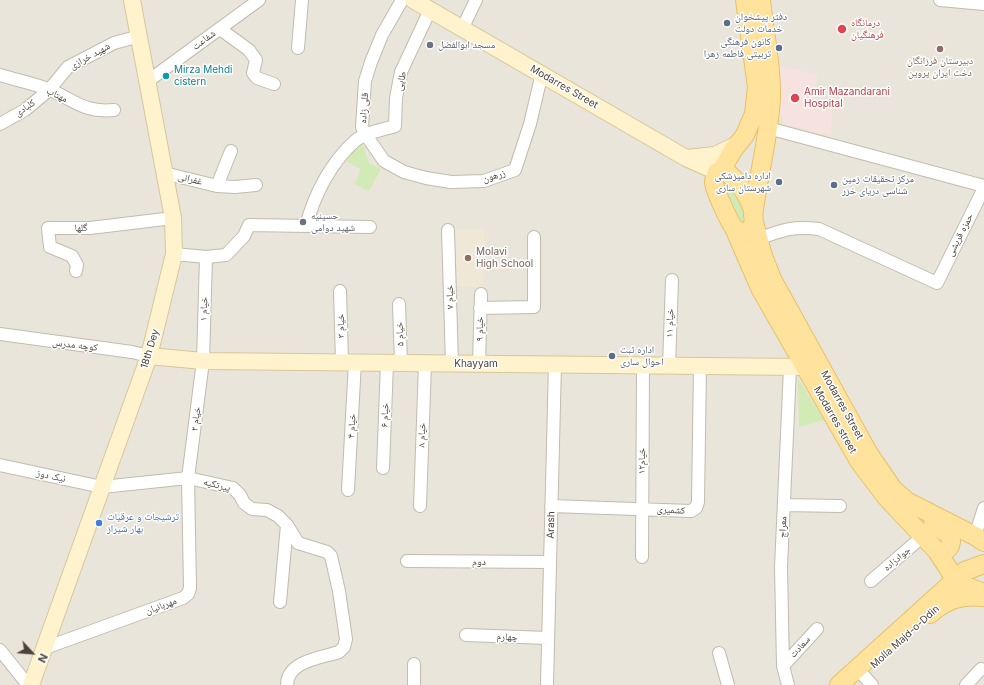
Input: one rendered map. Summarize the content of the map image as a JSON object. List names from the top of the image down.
{
  "streets": {
    "main road": [
      "Modarres Street",
      "18th Dey",
      "Khayyam",
      "Modarres street",
      "Molla Majd-o-Ddin"
    ],
    "street": [
      "شفاعت",
      "شهید خرازی",
      "طایی",
      "مهتاب",
      "کلبادی",
      "قلی زاده",
      "زرهون",
      "غفرانی",
      "گلها",
      "حمزه قریشی",
      "خیام ۷",
      "خیام ۱",
      "خیام ۱۱",
      "خیام ۳",
      "خیام ۹",
      "خیام ۵",
      "کوچه مدرس",
      "خیام ۶",
      "خیام ۲",
      "خیام ۴",
      "خیام ۸",
      "خیام۱۲",
      "نیک دوز",
      "پیرتکیه",
      "کشمیری",
      "Arash",
      "معراج",
      "جوادزاده",
      "دوم",
      "مهربانیان",
      "چهارم",
      "سعادت"
    ]
  },
  "crossings": [
    ["شفاعت", "18th Dey"],
    ["شهید خرازی", "مهتاب"],
    ["شهید خرازی", "کلبادی"],
    ["شهید خرازی", "18th Dey"],
    ["طایی", "Modarres Street"],
    ["طایی", "قلی زاده"],
    ["طایی", "زرهون"],
    ["Modarres Street", "زرهون"],
    ["Modarres Street", "حمزه قریشی"],
    ["Modarres Street", "Modarres street"],
    ["مهتاب", "کلبادی"],
    ["قلی زاده", "زرهون"],
    ["غفرانی", "18th Dey"],
    ["گلها", "18th Dey"],
    ["خیام ۷", "Khayyam"],
    ["خیام ۱", "Khayyam"],
    ["خیام ۱", "خیام ۲"],
    ["خیام ۱۱", "Khayyam"],
    ["خیام ۳", "Khayyam"],
    ["خیام ۳", "خیام ۴"],
    ["خیام ۹", "Khayyam"],
    ["خیام ۵", "Khayyam"],
    ["خیام ۵", "خیام ۶"],
    ["کوچه مدرس", "18th Dey"],
    ["کوچه مدرس", "Khayyam"],
    ["18th Dey", "Khayyam"],
    ["18th Dey", "نیک دوز"],
    ["18th Dey", "پیرتکیه"],
    ["18th Dey", "مهربانیان"],
    ["Khayyam", "خیام ۶"],
    ["Khayyam", "خیام ۲"],
    ["Khayyam", "Modarres street"],
    ["Khayyam", "خیام ۴"],
    ["Khayyam", "خیام ۸"],
    ["Khayyam", "خیام۱۲"],
    ["Khayyam", "کشمیری"],
    ["Khayyam", "Arash"],
    ["Khayyam", "معراج"],
    ["خیام ۲", "پیرتکیه"],
    ["خیام ۲", "مهربانیان"],
    ["Modarres street", "معراج"],
    ["Modarres street", "جوادزاده"],
    ["Modarres street", "Molla Majd-o-Ddin"],
    ["خیام۱۲", "کشمیری"],
    ["نیک دوز", "پیرتکیه"],
    ["پیرتکیه", "مهربانیان"],
    ["کشمیری", "Arash"],
    ["Arash", "دوم"],
    ["Arash", "چهارم"],
    ["معراج", "سعادت"]
  ],
  "places": [
    "دفتر پیشخوان خدمات دولت",
    "درمانگاه فرهنگیان",
    "مسجد ابوالفضل",
    "کانون فرهنگی تربیتی فاطمه زهرا",
    "دبیرستان فرزانگان دخت ایران پروین",
    "Mirza Mehdi cistern",
    "Amir Mazandarani Hospital",
    "اداره دامپزشکی شهرستان ساری",
    "مرکز تحقیقات زمین شناسی دریای خزر",
    "حسینیه شهید دوامی",
    "Molavi High School",
    "اداره ثبت احوال ساری",
    "ترشیجات و عرقیات بهار شیراز"
  ],
  "north": "bottom right"
}
